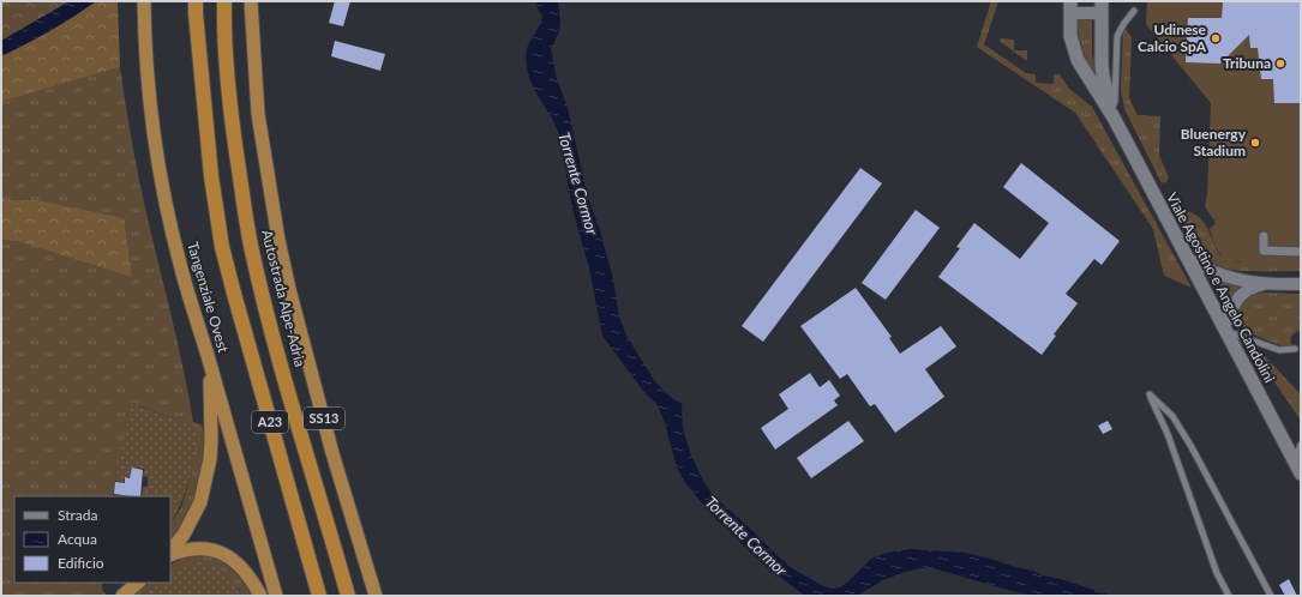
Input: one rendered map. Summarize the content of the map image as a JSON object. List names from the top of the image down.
{
  "streets": {
    "highway": [
      "Tangenziale Ovest",
      "Autostrada Alpe-Adria",
      "SS13",
      "A23"
    ],
    "street": ["Viale Agostino e Angelo Candolini"]
  },
  "water": ["Torrente Cormor"],
  "places": ["Udinese Calcio SpA", "Tribuna", "Bluenergy Stadium"],
  "legend": ["Strada", "Acqua", "Edificio"]
}
